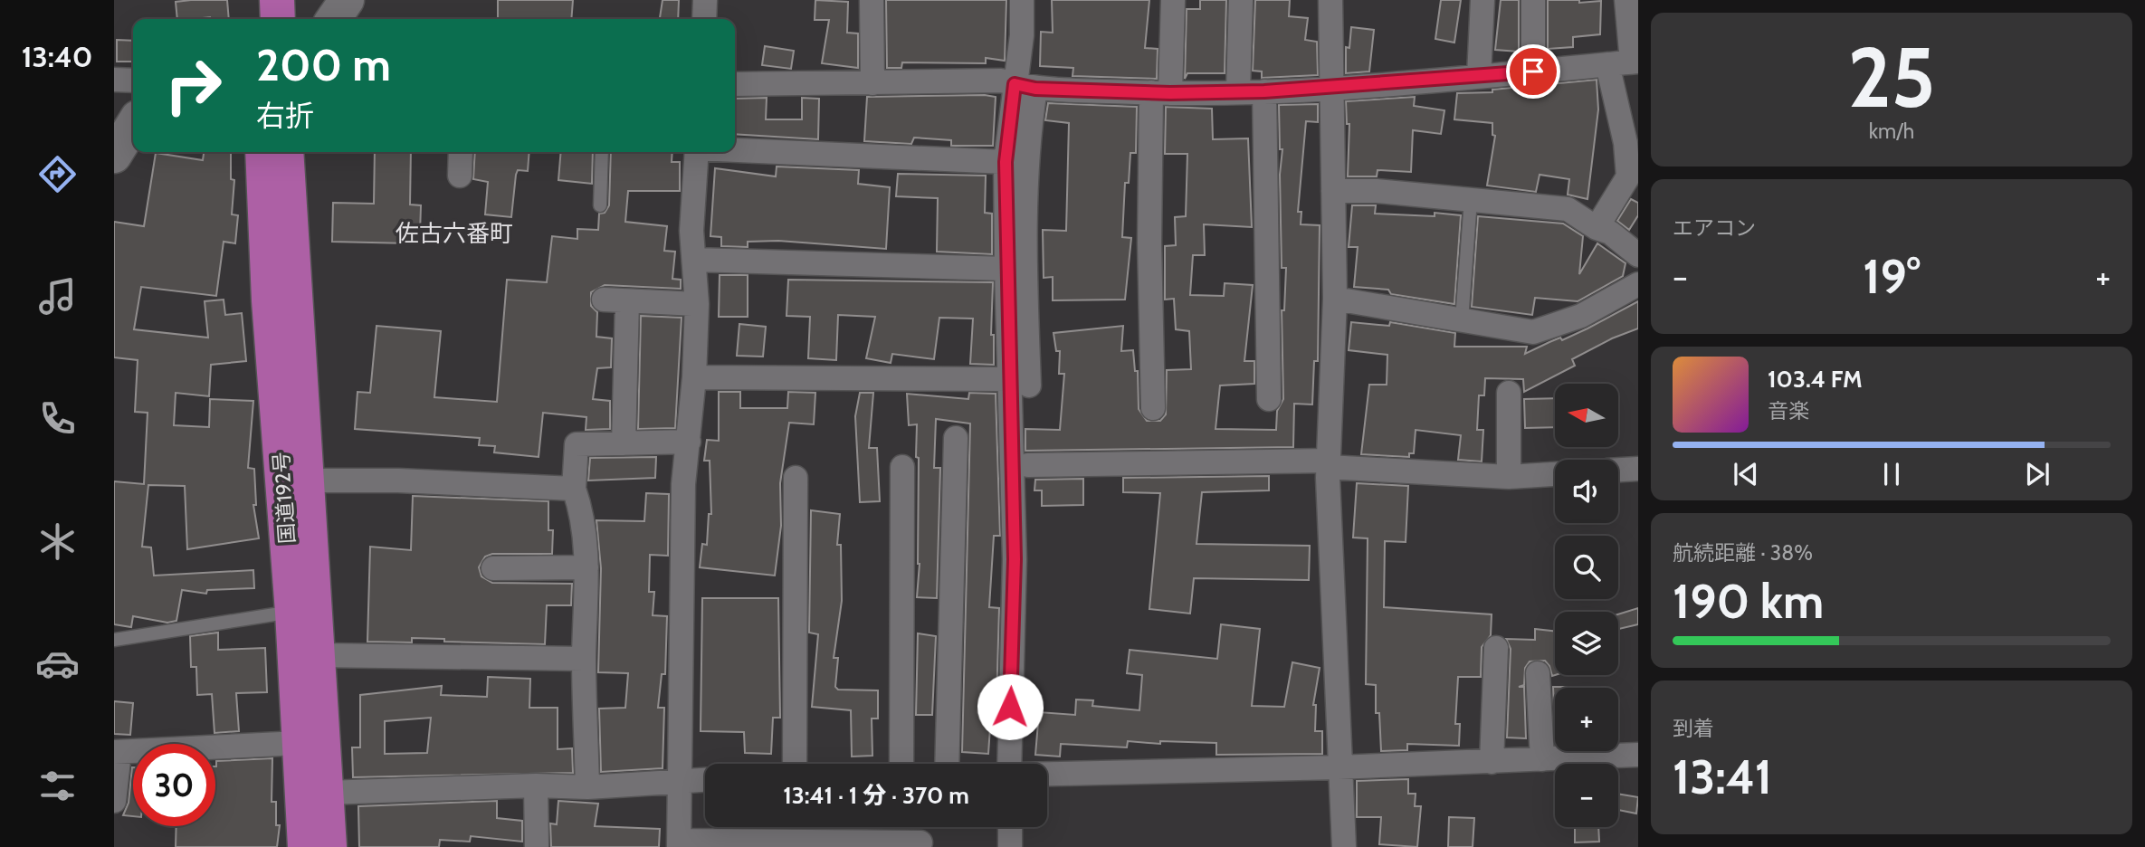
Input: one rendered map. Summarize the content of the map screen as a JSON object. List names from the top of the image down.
{
  "streets": {
    "highway": ["国道192号"]
  },
  "districts": ["佐古六番町"],
  "north": "left",
  "page": {
    "tabs": "13:40",
    "tile": [
      ["25", "km/h"],
      "エアコン",
      ["航続距離 · 38%", "190 km"],
      ["到着", "13:41"]
    ],
    "turn": ["200 m", "右折"],
    "heat": ["−", "19°", "+"],
    "song": ["103.4 FM", "音楽"],
    "map_buttons": ["+", "−"],
    "limit": "30",
    "trip": "13:41 · 1 分 · 370 m"
  }
}
